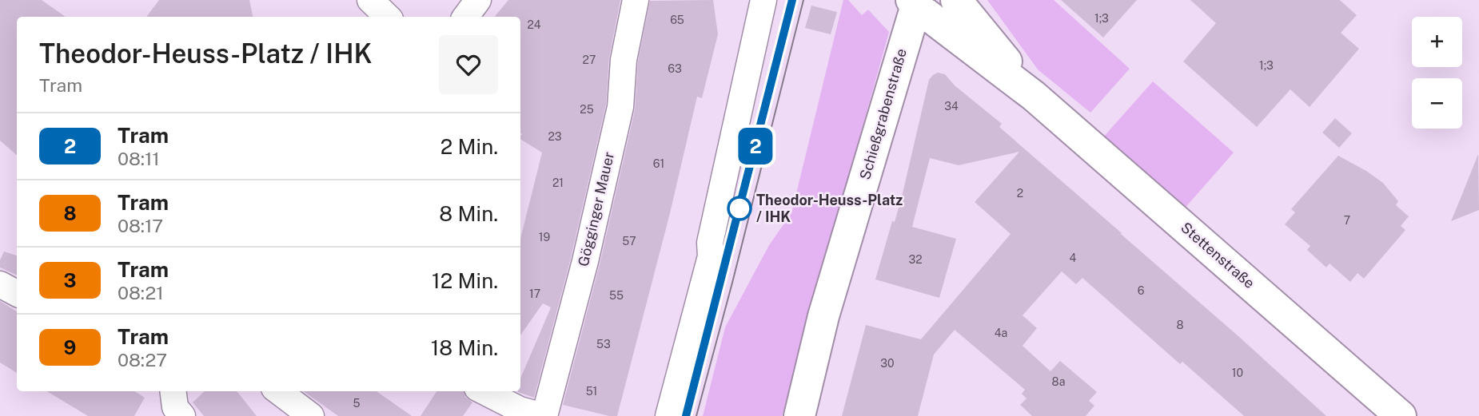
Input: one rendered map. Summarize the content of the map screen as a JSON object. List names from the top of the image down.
{
  "streets": {
    "street": ["Schießgrabenstraße", "Gögginger Mauer", "Stettenstraße"]
  },
  "crossings": [
    ["Schießgrabenstraße", "Stettenstraße"]
  ],
  "places": ["Theodor-Heuss-Platz / IHK"],
  "lines": ["tram line 2"],
  "house_numbers": [
    "1;3",
    "65",
    "24",
    "27",
    "1;3",
    "63",
    "34",
    "25",
    "23",
    "61",
    "21",
    "2",
    "7",
    "19",
    "57",
    "4",
    "32",
    "6",
    "17",
    "55",
    "8",
    "4a",
    "53",
    "30",
    "10",
    "8a",
    "51",
    "5"
  ],
  "page": {
    "on_map": "2",
    "map_buttons": ["+", "−"],
    "heading": ["Theodor-Heuss-Platz / IHK", "Tram"],
    "list": [
      {
        "mark": "2",
        "name": "Tram",
        "note": "08:11",
        "value": "2 Min."
      },
      {
        "mark": "8",
        "name": "Tram",
        "note": "08:17",
        "value": "8 Min."
      },
      {
        "mark": "3",
        "name": "Tram",
        "note": "08:21",
        "value": "12 Min."
      },
      {
        "mark": "9",
        "name": "Tram",
        "note": "08:27",
        "value": "18 Min."
      }
    ]
  }
}
